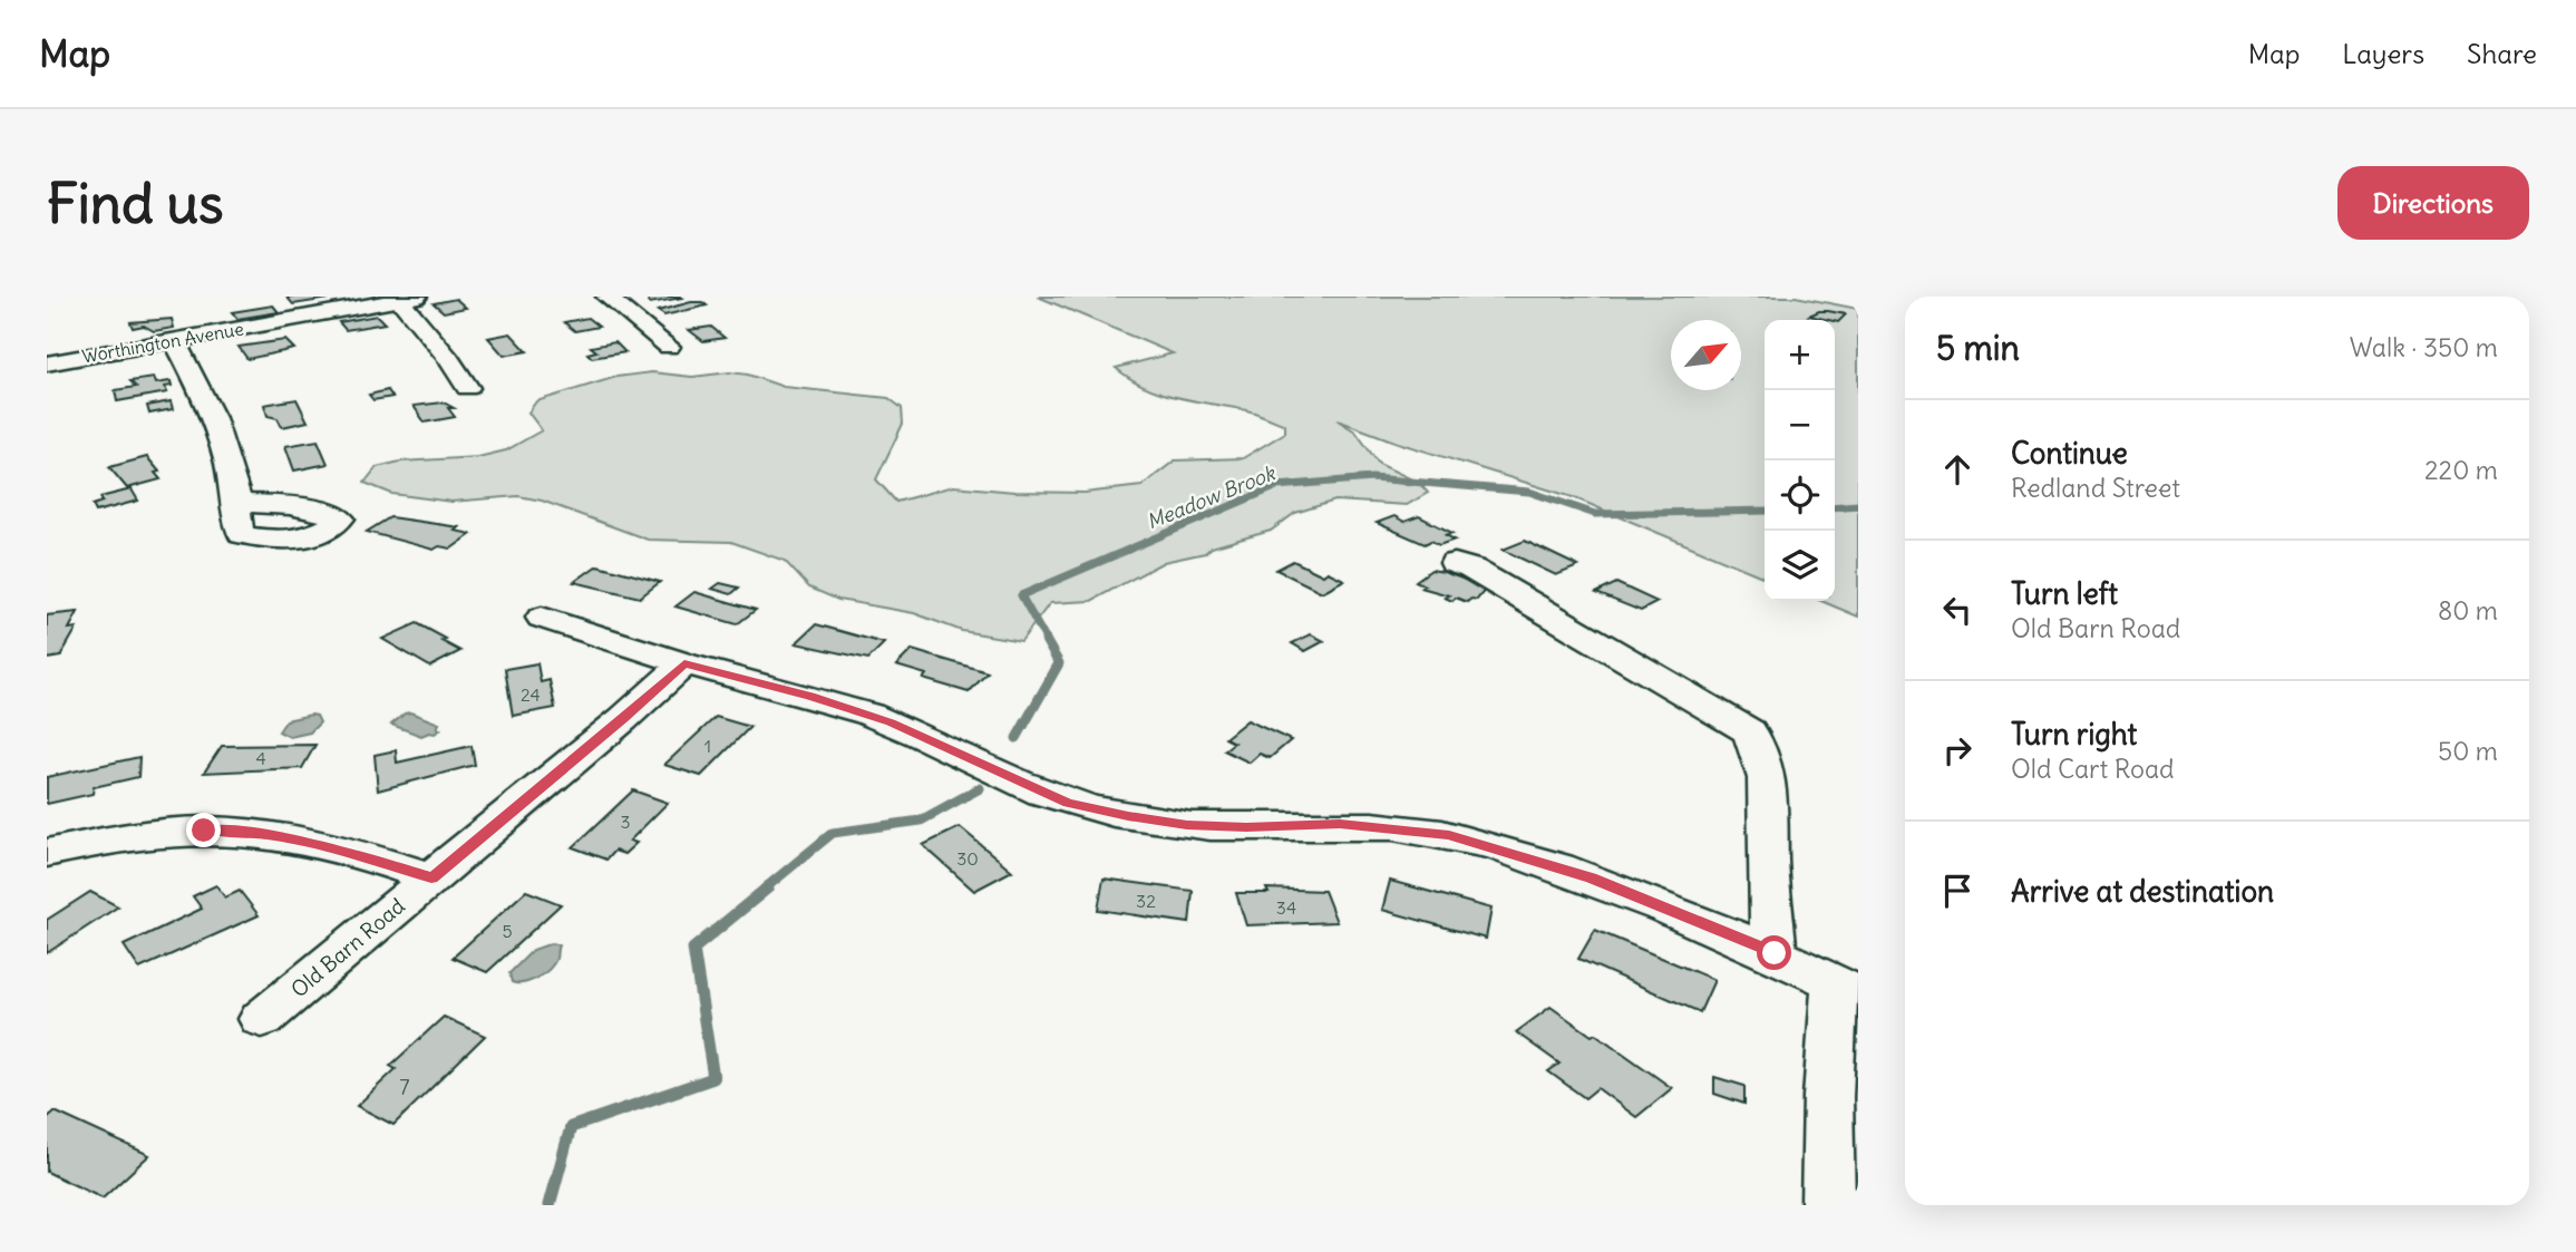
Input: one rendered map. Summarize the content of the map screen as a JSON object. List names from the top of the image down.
{
  "streets": {
    "street": ["Worthington Avenue", "Old Barn Road"]
  },
  "water": ["Meadow Brook"],
  "house_numbers": [
    "24",
    "1",
    "4",
    "3",
    "30",
    "32",
    "34",
    "5",
    "7"
  ],
  "north": "top right",
  "page": {
    "header": "Map",
    "nav": ["Map", "Layers", "Share"],
    "buttons": "Directions",
    "title": "Find us",
    "heading": ["5 min", "Walk · 350 m"],
    "map_buttons": ["+", "−"],
    "list": [
      ["Continue", "Redland Street", "220 m"],
      ["Turn left", "Old Barn Road", "80 m"],
      ["Turn right", "Old Cart Road", "50 m"],
      "Arrive at destination"
    ]
  }
}
